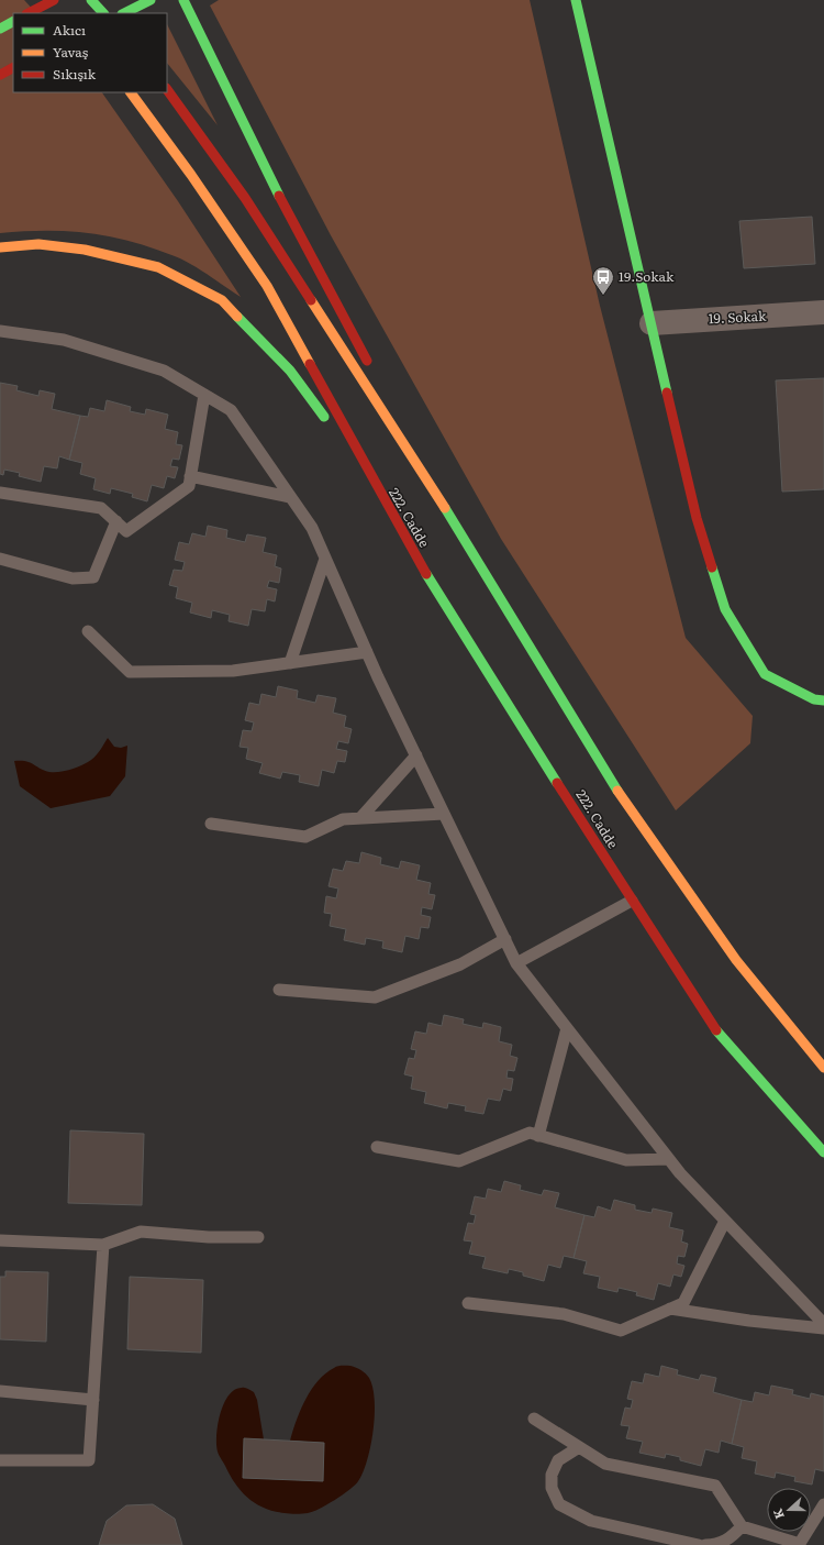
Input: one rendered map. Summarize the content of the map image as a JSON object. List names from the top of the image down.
{
  "streets": {
    "main road": ["222. Cadde"],
    "street": ["19. Sokak"]
  },
  "places": {
    "bus stop": ["19.Sokak"]
  },
  "legend": ["Akıcı", "Yavaş", "Sıkışık"],
  "north": "left"
}
